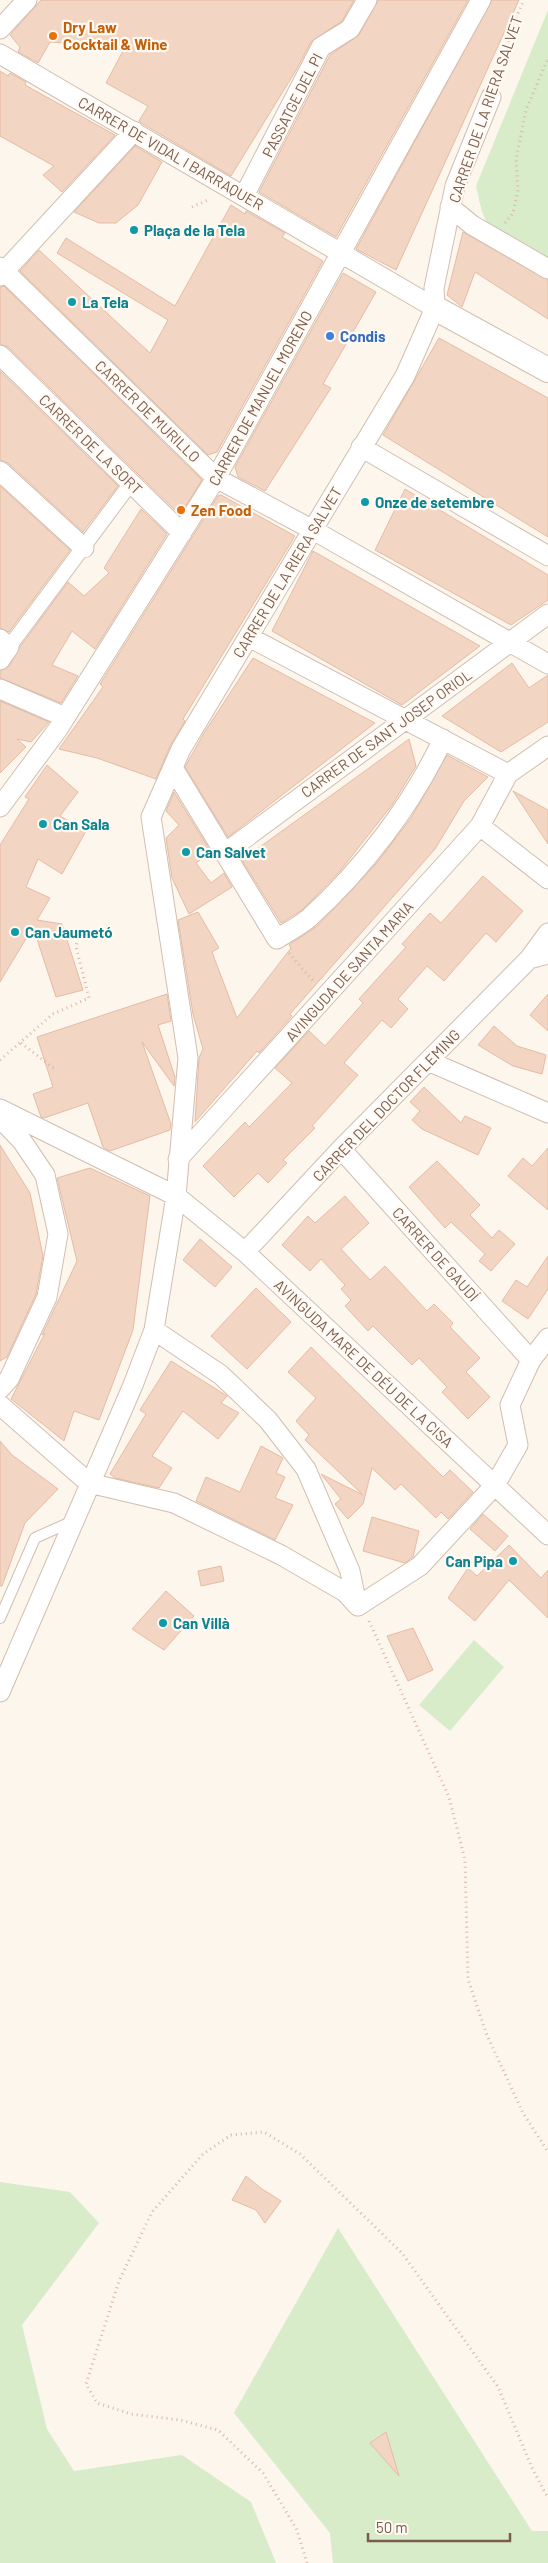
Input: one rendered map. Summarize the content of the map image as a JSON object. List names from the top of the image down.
{
  "streets": {
    "street": [
      "PASSATGE DEL PI",
      "CARRER DE LA RIERA SALVET",
      "CARRER DE VIDAL I BARRAQUER",
      "CARRER DE MANUEL MORENO",
      "CARRER DE MURILLO",
      "CARRER DE LA SORT",
      "CARRER DE SANT JOSEP ORIOL",
      "AVINGUDA DE SANTA MARIA",
      "CARRER DEL DOCTOR FLEMING",
      "CARRER DE GAUDÍ",
      "AVINGUDA MARE DE DÉU DE LA CISA"
    ]
  },
  "crossings": [
    ["PASSATGE DEL PI", "CARRER DE VIDAL I BARRAQUER"],
    ["CARRER DE LA RIERA SALVET", "CARRER DE MURILLO"],
    ["CARRER DE LA RIERA SALVET", "AVINGUDA DE SANTA MARIA"],
    ["CARRER DE LA RIERA SALVET", "AVINGUDA MARE DE DÉU DE LA CISA"],
    ["CARRER DE VIDAL I BARRAQUER", "CARRER DE MANUEL MORENO"],
    ["CARRER DE MANUEL MORENO", "CARRER DE MURILLO"],
    ["CARRER DE MANUEL MORENO", "CARRER DE LA SORT"],
    ["CARRER DE MURILLO", "CARRER DE SANT JOSEP ORIOL"],
    ["CARRER DEL DOCTOR FLEMING", "CARRER DE GAUDÍ"],
    ["CARRER DEL DOCTOR FLEMING", "AVINGUDA MARE DE DÉU DE LA CISA"]
  ],
  "places": [
    "Dry Law Cocktail & Wine",
    "Plaça de la Tela",
    "La Tela",
    "Condis",
    "Onze de setembre",
    "Zen Food",
    "Can Sala",
    "Can Salvet",
    "Can Jaumetó",
    "Can Pipa",
    "Can Villà"
  ],
  "scale_bar": "50 m"
}
